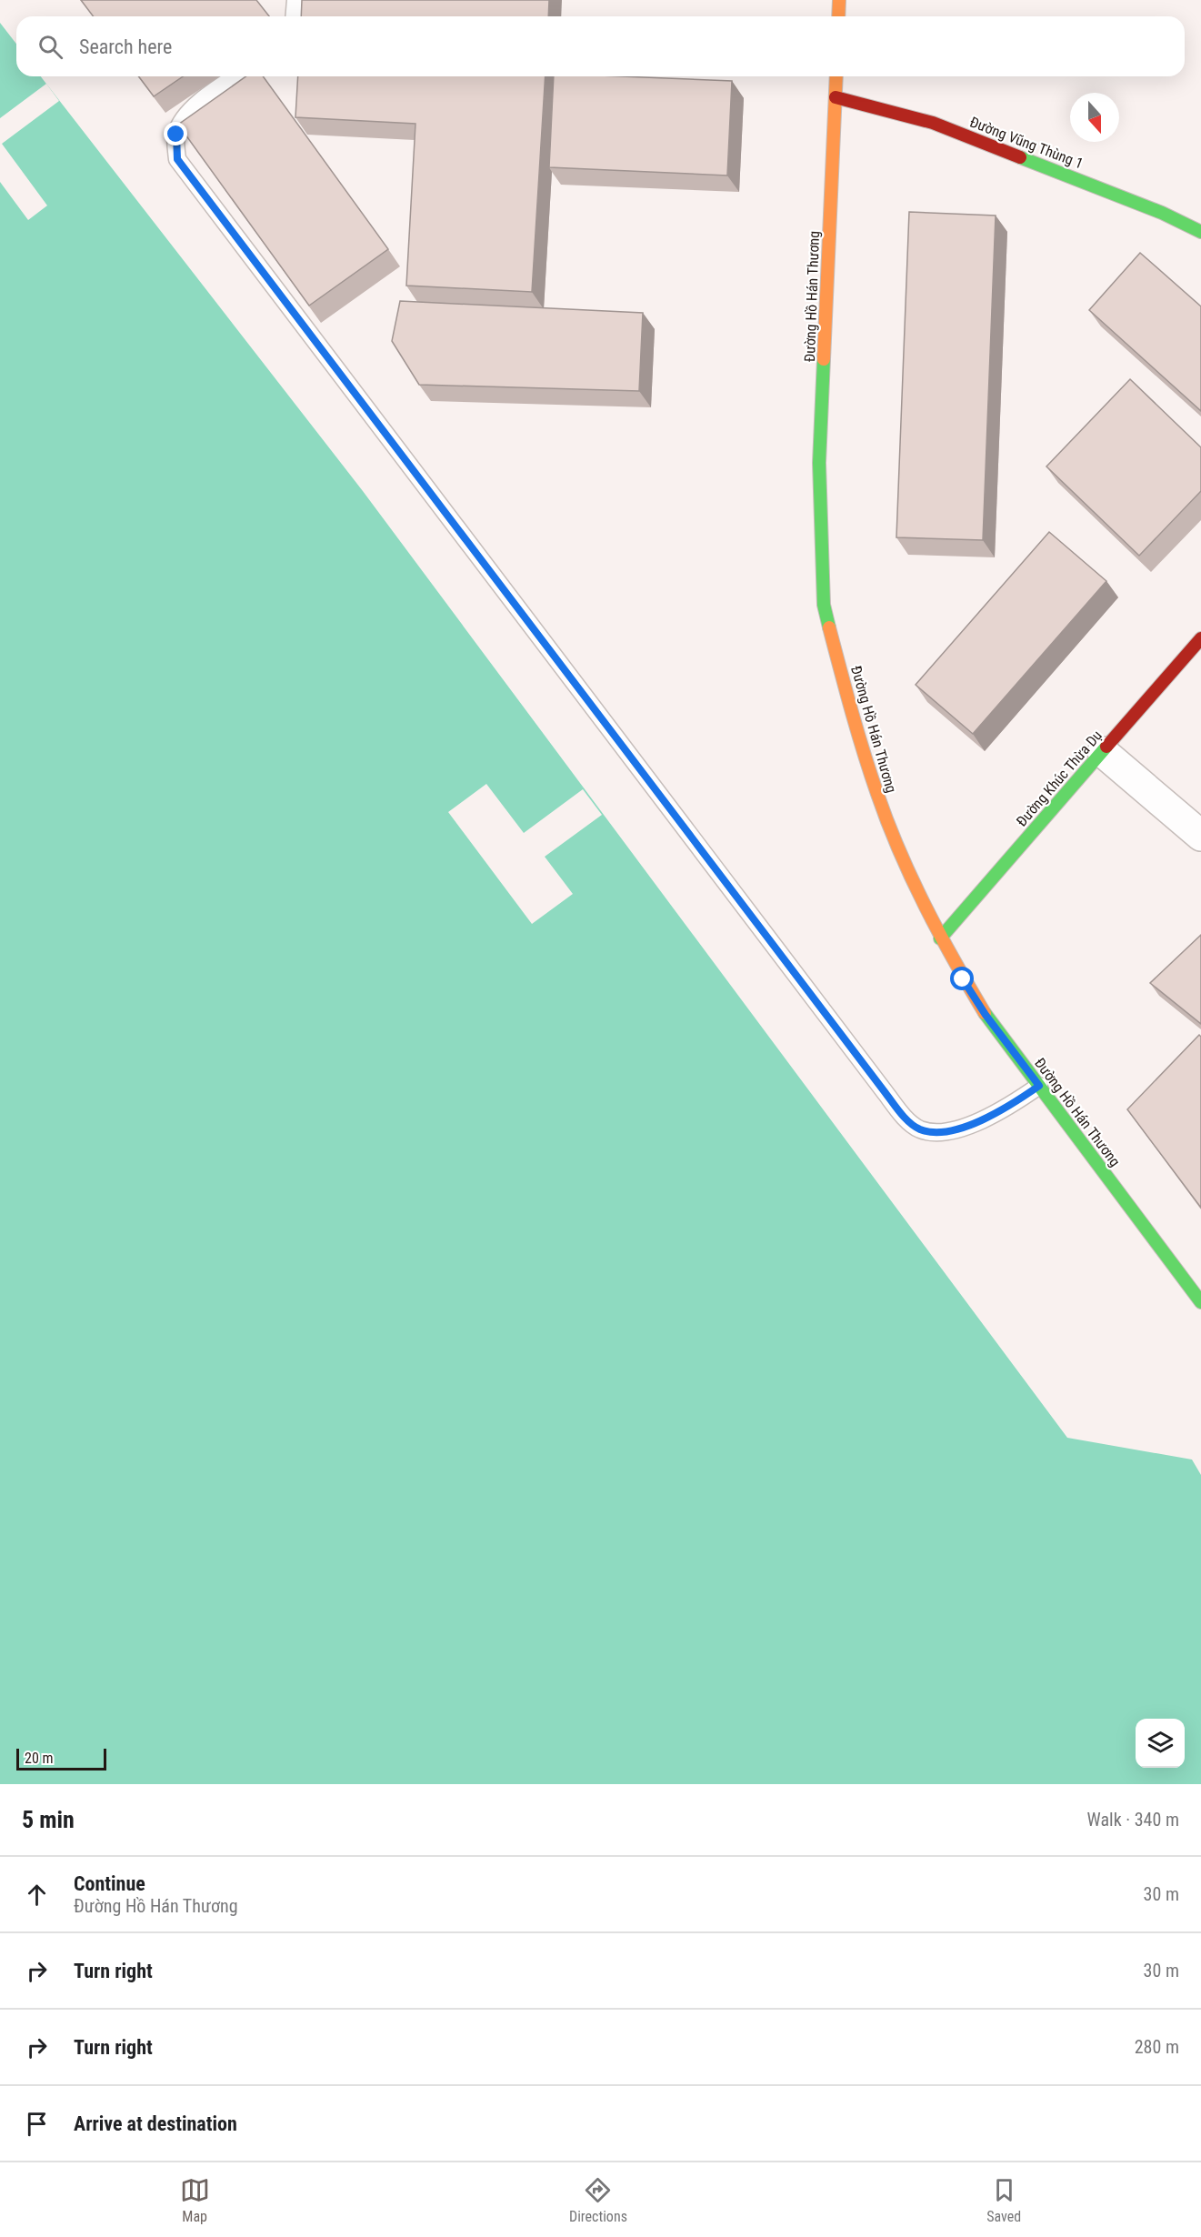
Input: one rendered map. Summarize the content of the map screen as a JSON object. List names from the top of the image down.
{
  "streets": {
    "street": ["Đường Vũng Thùng 1", "Đường Hồ Hán Thương", "Đường Khúc Thừa Dụ"]
  },
  "crossings": [
    ["Đường Vũng Thùng 1", "Đường Hồ Hán Thương"],
    ["Đường Hồ Hán Thương", "Đường Khúc Thừa Dụ"]
  ],
  "scale_bar": "20 m",
  "north": "bottom",
  "page": {
    "search": "Search here",
    "scale": "20 m",
    "heading": ["5 min", "Walk · 340 m"],
    "list": [
      ["Continue", "Đường Hồ Hán Thương", "30 m"],
      ["Turn right", "30 m"],
      ["Turn right", "280 m"],
      "Arrive at destination"
    ],
    "nav": ["Map", "Directions", "Saved"]
  }
}
